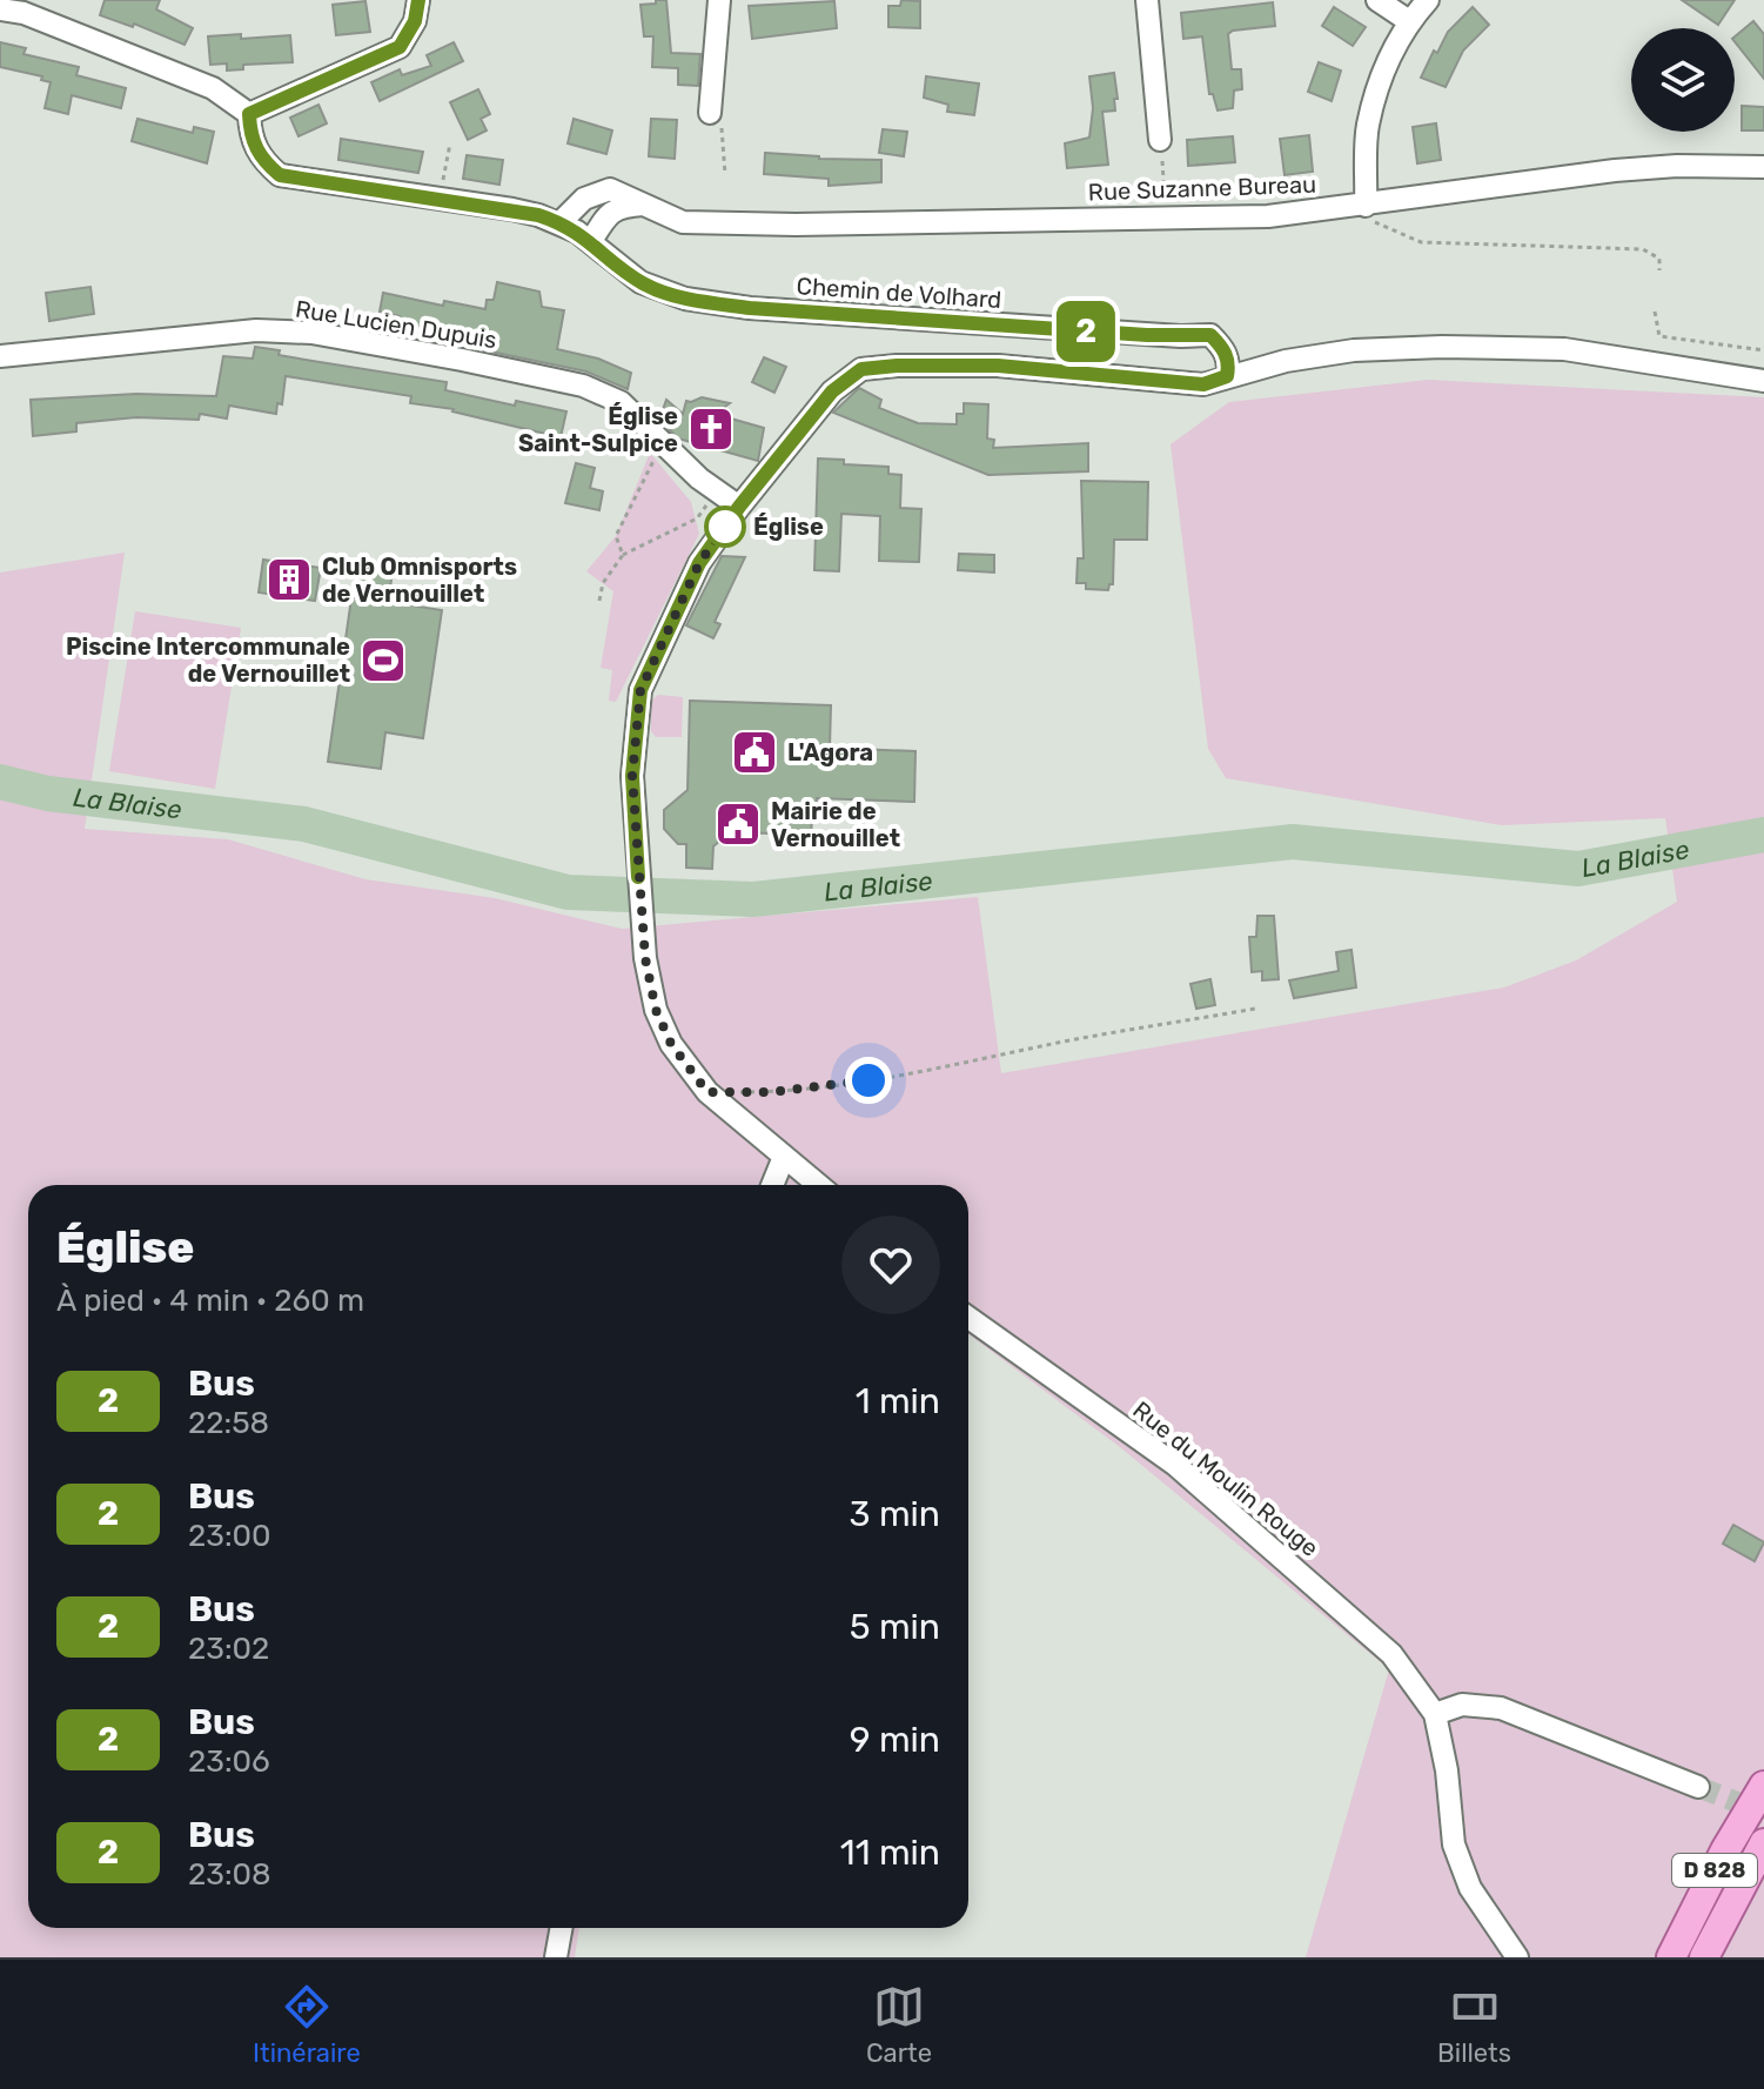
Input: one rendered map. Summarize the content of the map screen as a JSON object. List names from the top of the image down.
{
  "streets": {
    "main road": ["D 828"],
    "street": [
      "Rue Suzanne Bureau",
      "Chemin de Volhard",
      "Rue Lucien Dupuis",
      "Rue du Moulin Rouge"
    ]
  },
  "crossings": [
    ["Rue Suzanne Bureau", "Chemin de Volhard"]
  ],
  "water": ["La Blaise"],
  "places": {
    "church": ["Église Saint-Sulpice"],
    "other": ["Église"],
    "building": ["Club Omnisports de Vernouillet"],
    "sports": ["Piscine Intercommunale de Vernouillet"],
    "public building": ["L'Agora", "Mairie de Vernouillet"]
  },
  "lines": ["bus line 2"],
  "page": {
    "on_map": "2",
    "heading": ["Église", "À pied · 4 min · 260 m"],
    "list": [
      {
        "mark": "2",
        "name": "Bus",
        "note": "22:58",
        "value": "1 min"
      },
      {
        "mark": "2",
        "name": "Bus",
        "note": "23:00",
        "value": "3 min"
      },
      {
        "mark": "2",
        "name": "Bus",
        "note": "23:02",
        "value": "5 min"
      },
      {
        "mark": "2",
        "name": "Bus",
        "note": "23:06",
        "value": "9 min"
      },
      {
        "mark": "2",
        "name": "Bus",
        "note": "23:08",
        "value": "11 min"
      }
    ],
    "tabs": ["Itinéraire", "Carte", "Billets"]
  }
}
